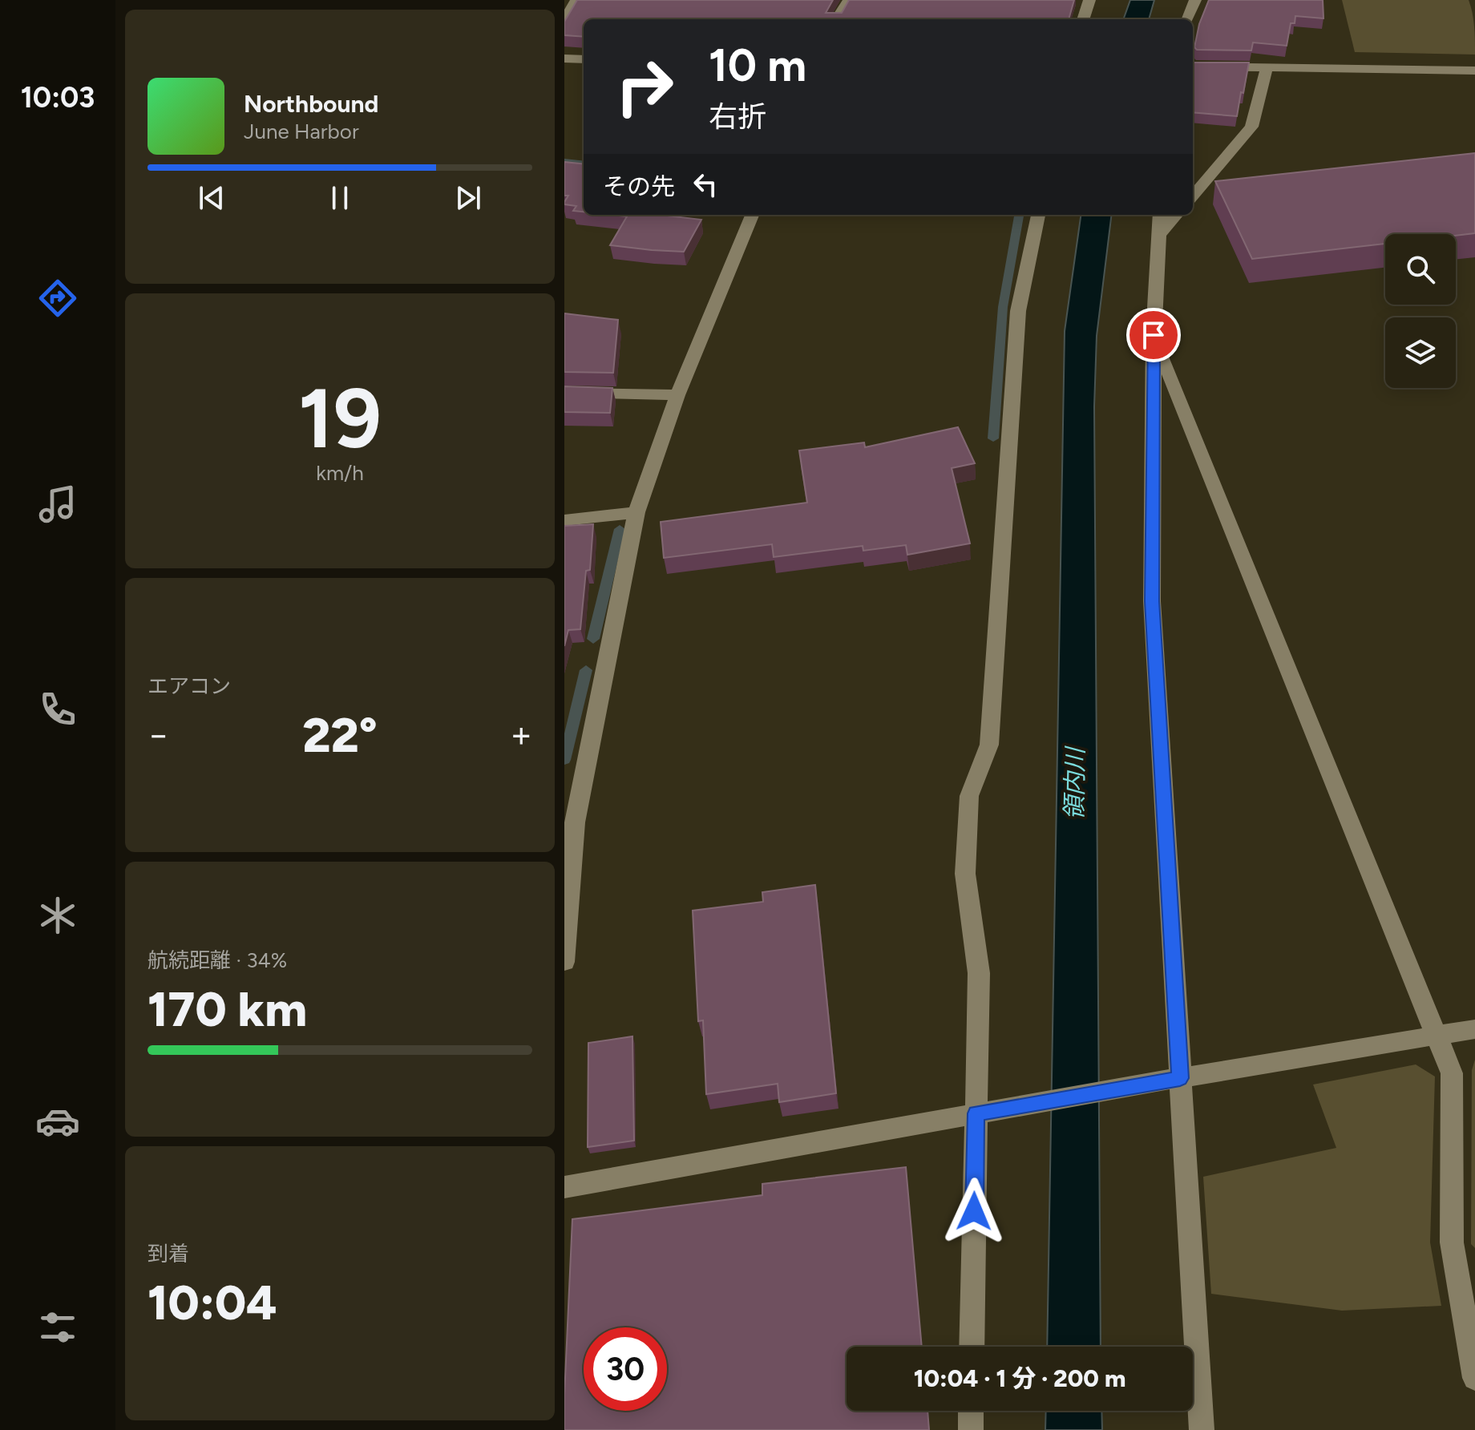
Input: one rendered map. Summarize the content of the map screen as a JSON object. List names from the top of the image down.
{
  "water": ["領内川"],
  "page": {
    "tabs": "10:03",
    "turn": ["10 m", "右折"],
    "song": ["Northbound", "June Harbor"],
    "then": "その先",
    "tile": [
      ["19", "km/h"],
      "エアコン",
      ["航続距離 · 34%", "170 km"],
      ["到着", "10:04"]
    ],
    "heat": ["−", "22°", "+"],
    "limit": "30",
    "trip": "10:04 · 1 分 · 200 m"
  }
}
